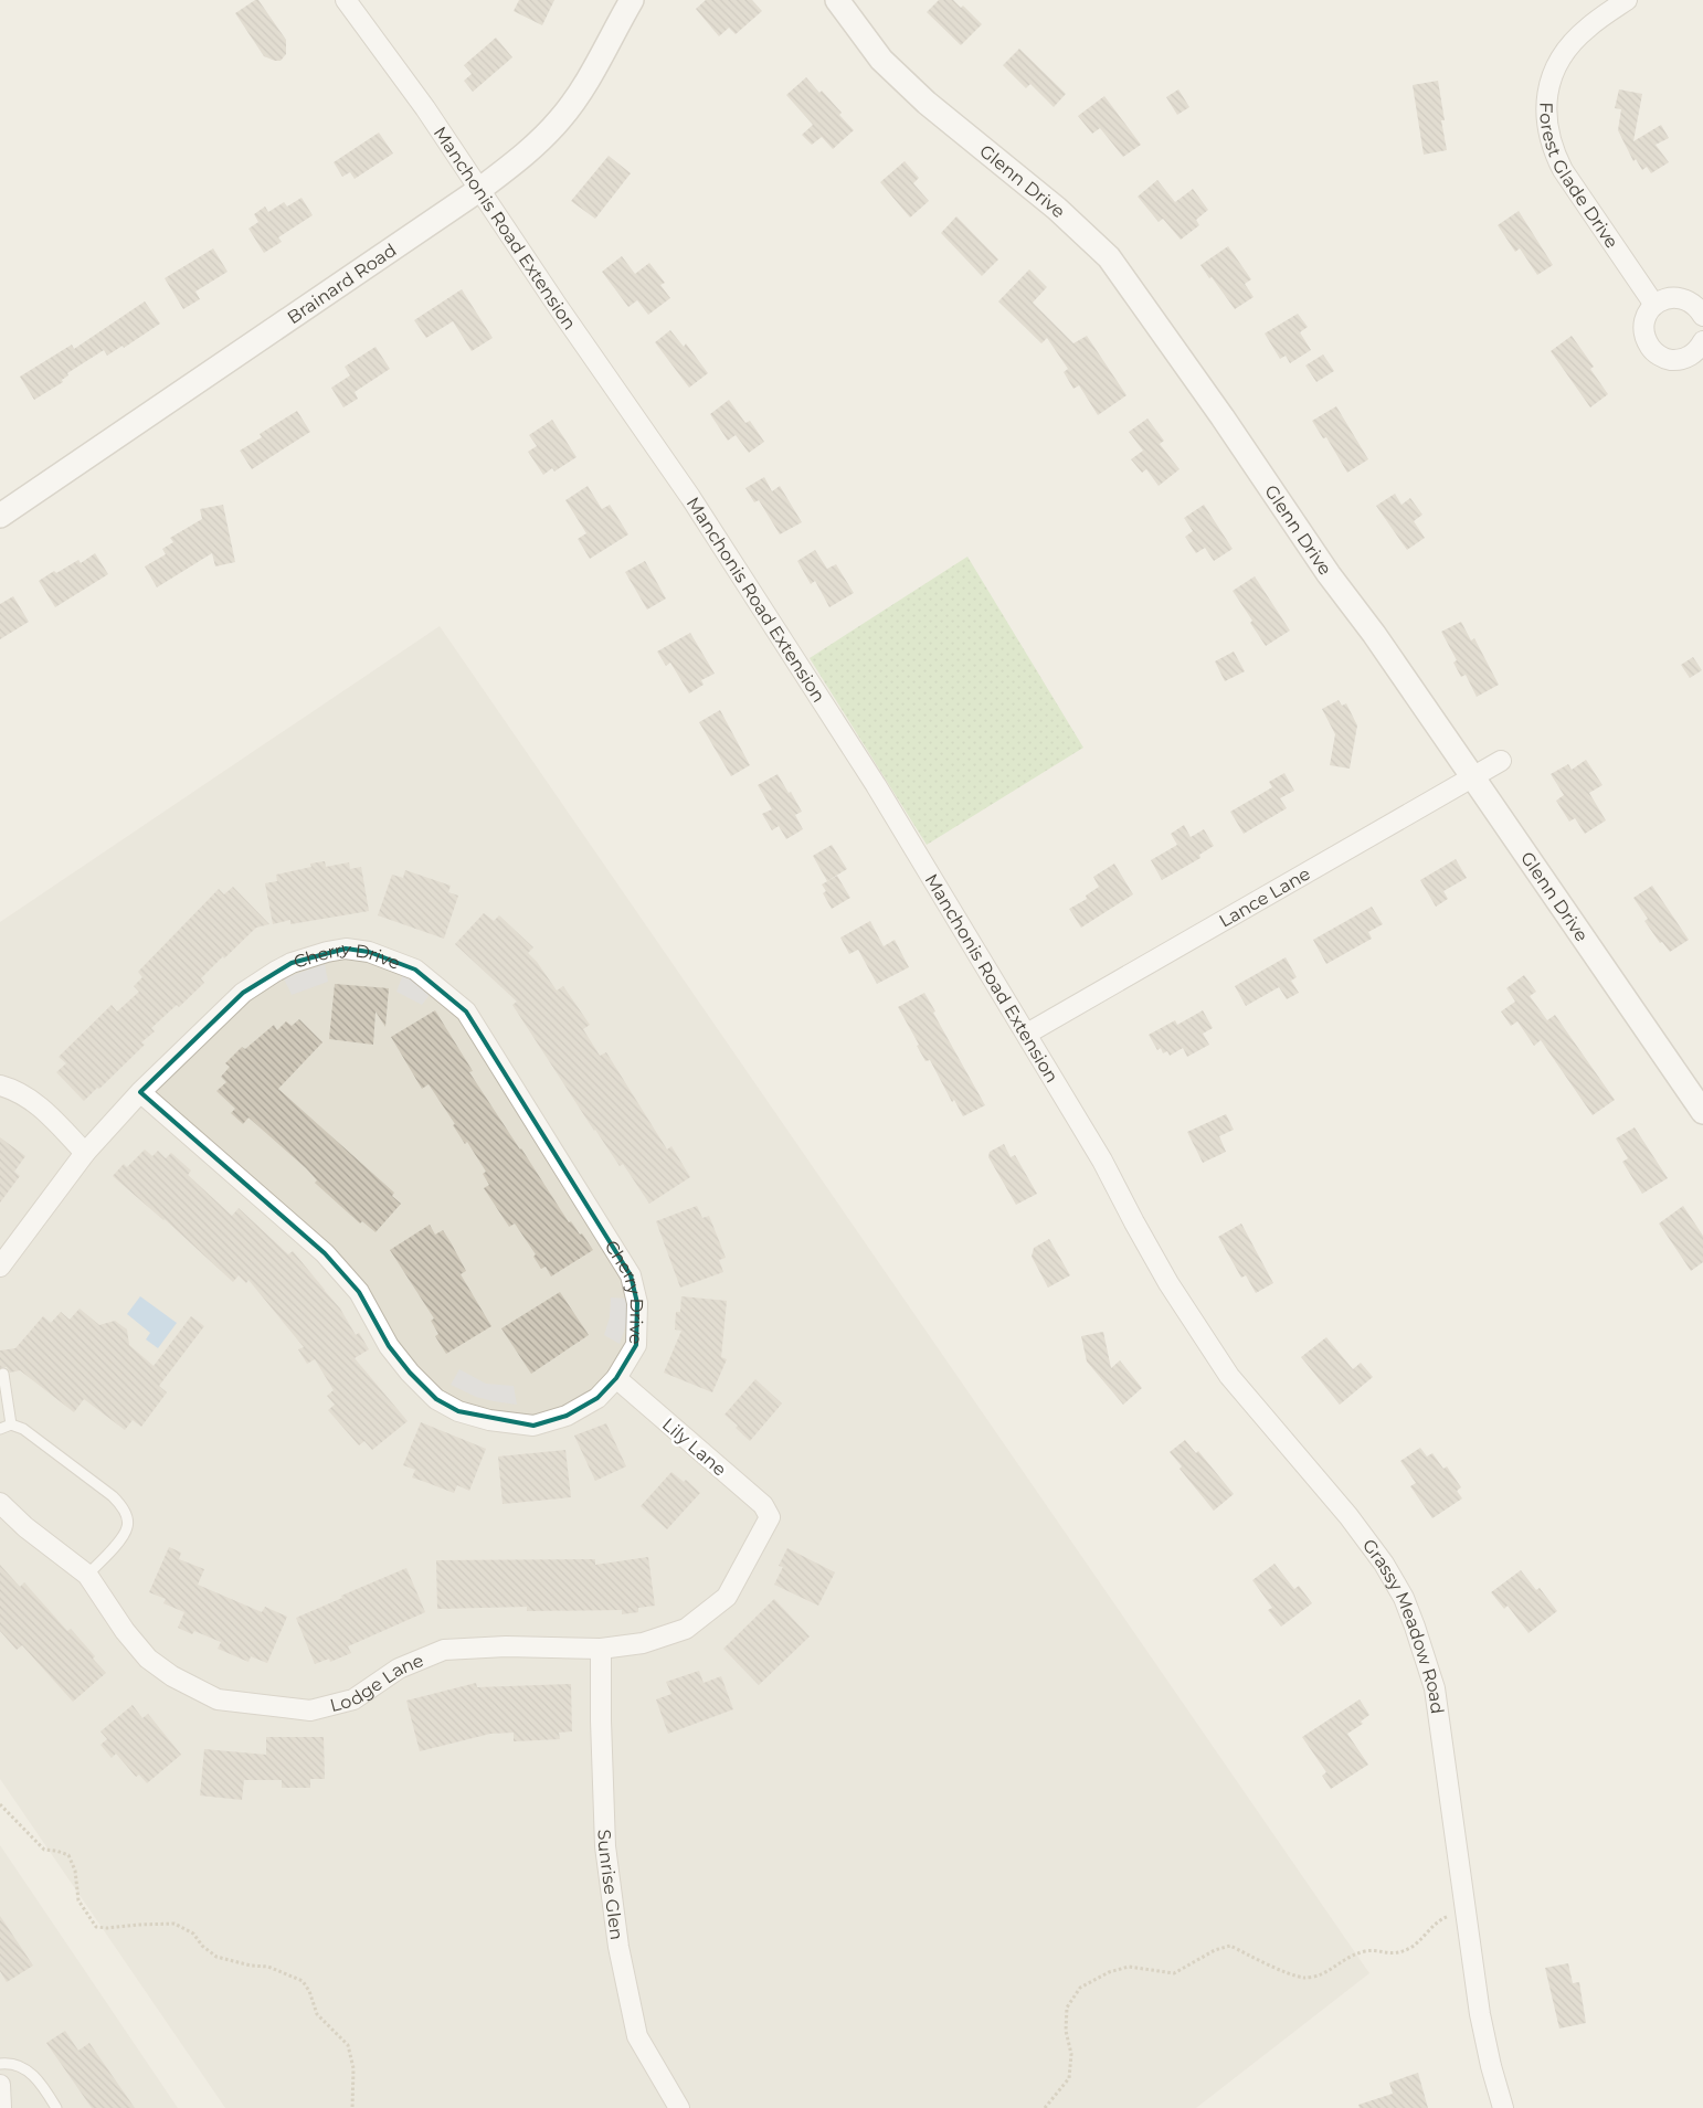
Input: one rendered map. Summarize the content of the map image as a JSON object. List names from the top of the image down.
{
  "streets": {
    "street": [
      "Forest Glade Drive",
      "Glenn Drive",
      "Manchonis Road Extension",
      "Brainard Road",
      "Lance Lane",
      "Cherry Drive",
      "Lily Lane",
      "Grassy Meadow Road",
      "Lodge Lane",
      "Sunrise Glen"
    ]
  },
  "crossings": [
    ["Glenn Drive", "Lance Lane"],
    ["Manchonis Road Extension", "Brainard Road"],
    ["Manchonis Road Extension", "Lance Lane"],
    ["Manchonis Road Extension", "Grassy Meadow Road"],
    ["Cherry Drive", "Lily Lane"],
    ["Lily Lane", "Lodge Lane"],
    ["Lodge Lane", "Sunrise Glen"]
  ]
}
